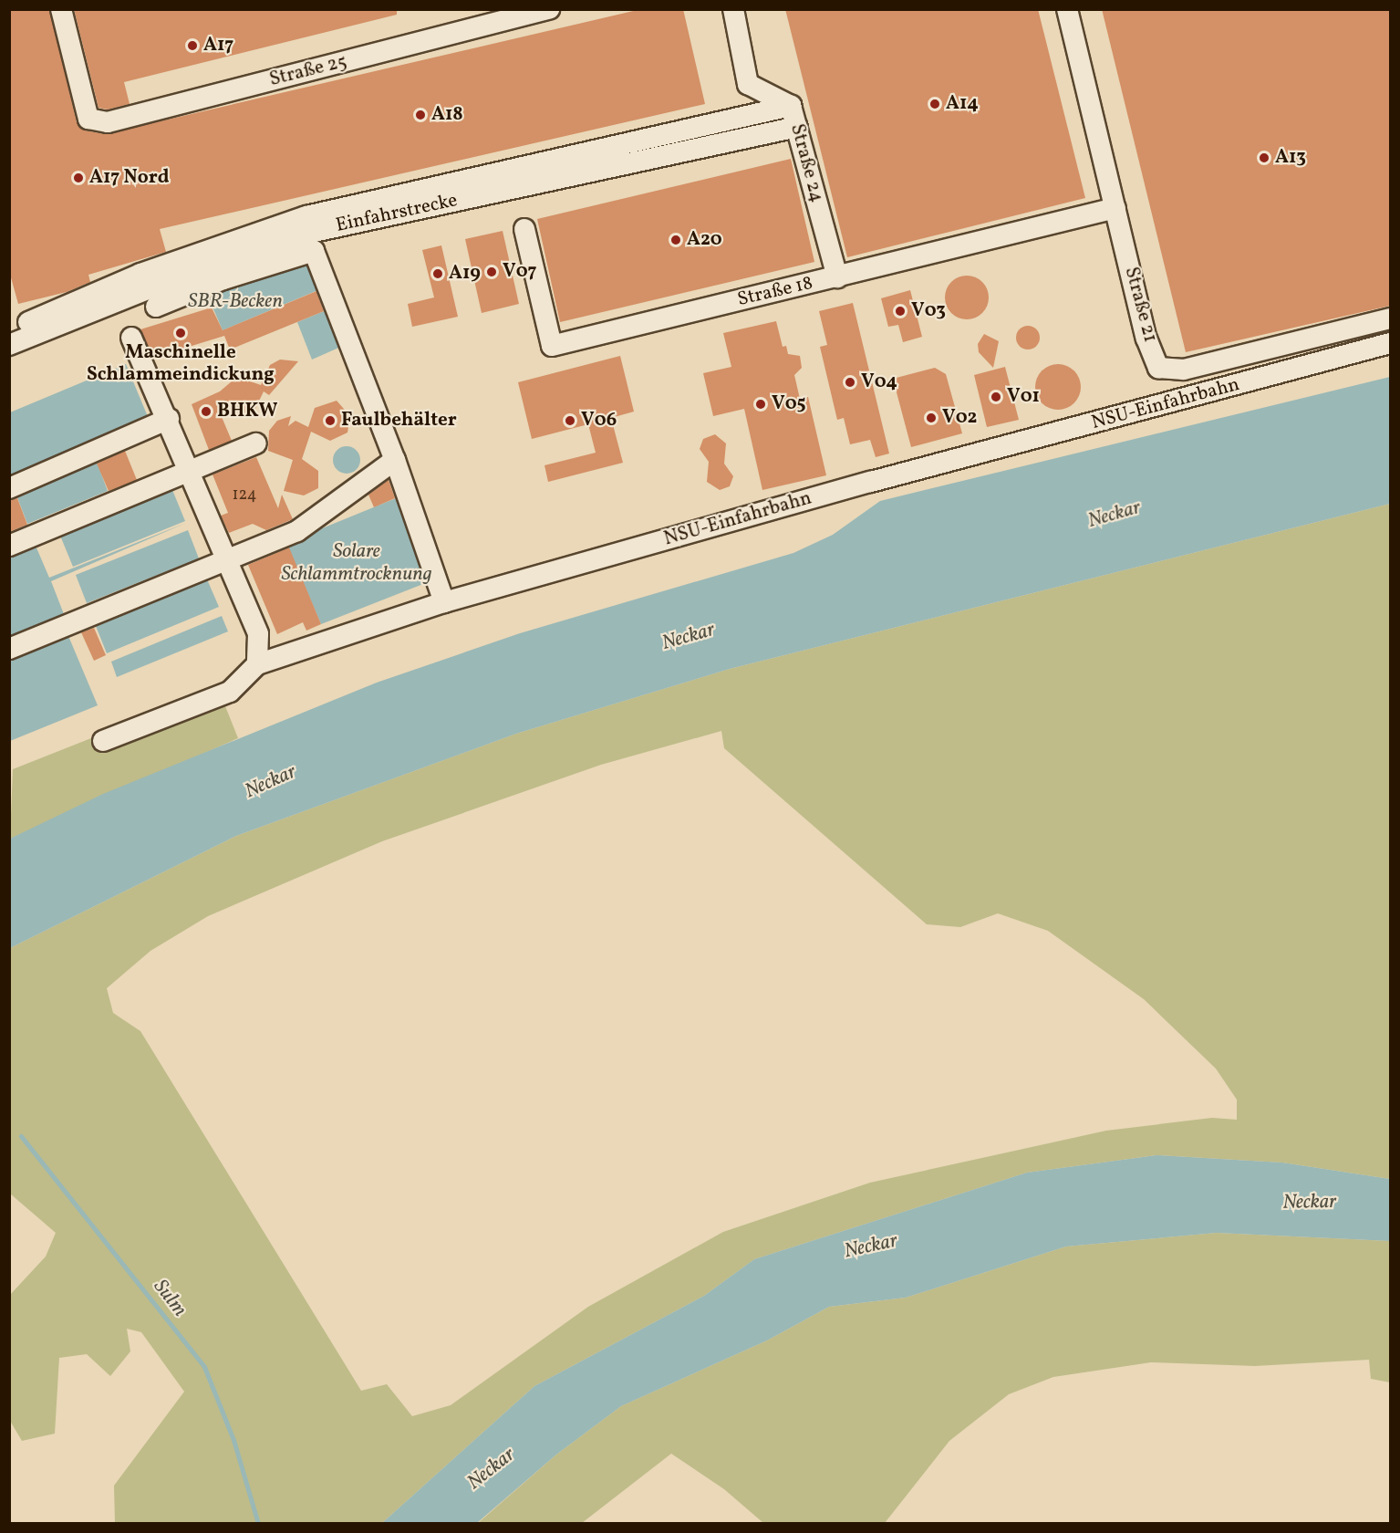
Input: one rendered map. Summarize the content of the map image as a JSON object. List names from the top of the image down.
{
  "streets": {
    "street": [
      "Straße 25",
      "Straße 24",
      "Einfahrstrecke",
      "Straße 18",
      "Straße 21",
      "NSU-Einfahrbahn"
    ]
  },
  "crossings": [
    ["Straße 24", "Einfahrstrecke"],
    ["Straße 24", "Straße 18"],
    ["Straße 18", "Straße 21"]
  ],
  "water": [
    "SBR-Becken",
    "Neckar",
    "Solare Schlammtrocknung",
    "Sulm"
  ],
  "places": [
    "A17",
    "A14",
    "A18",
    "A13",
    "A17 Nord",
    "A20",
    "V07",
    "A19",
    "V03",
    "Maschinelle Schlammeindickung",
    "V04",
    "V01",
    "V05",
    "BHKW",
    "V02",
    "Faulbehälter",
    "V06"
  ],
  "house_numbers": ["124"]
}
